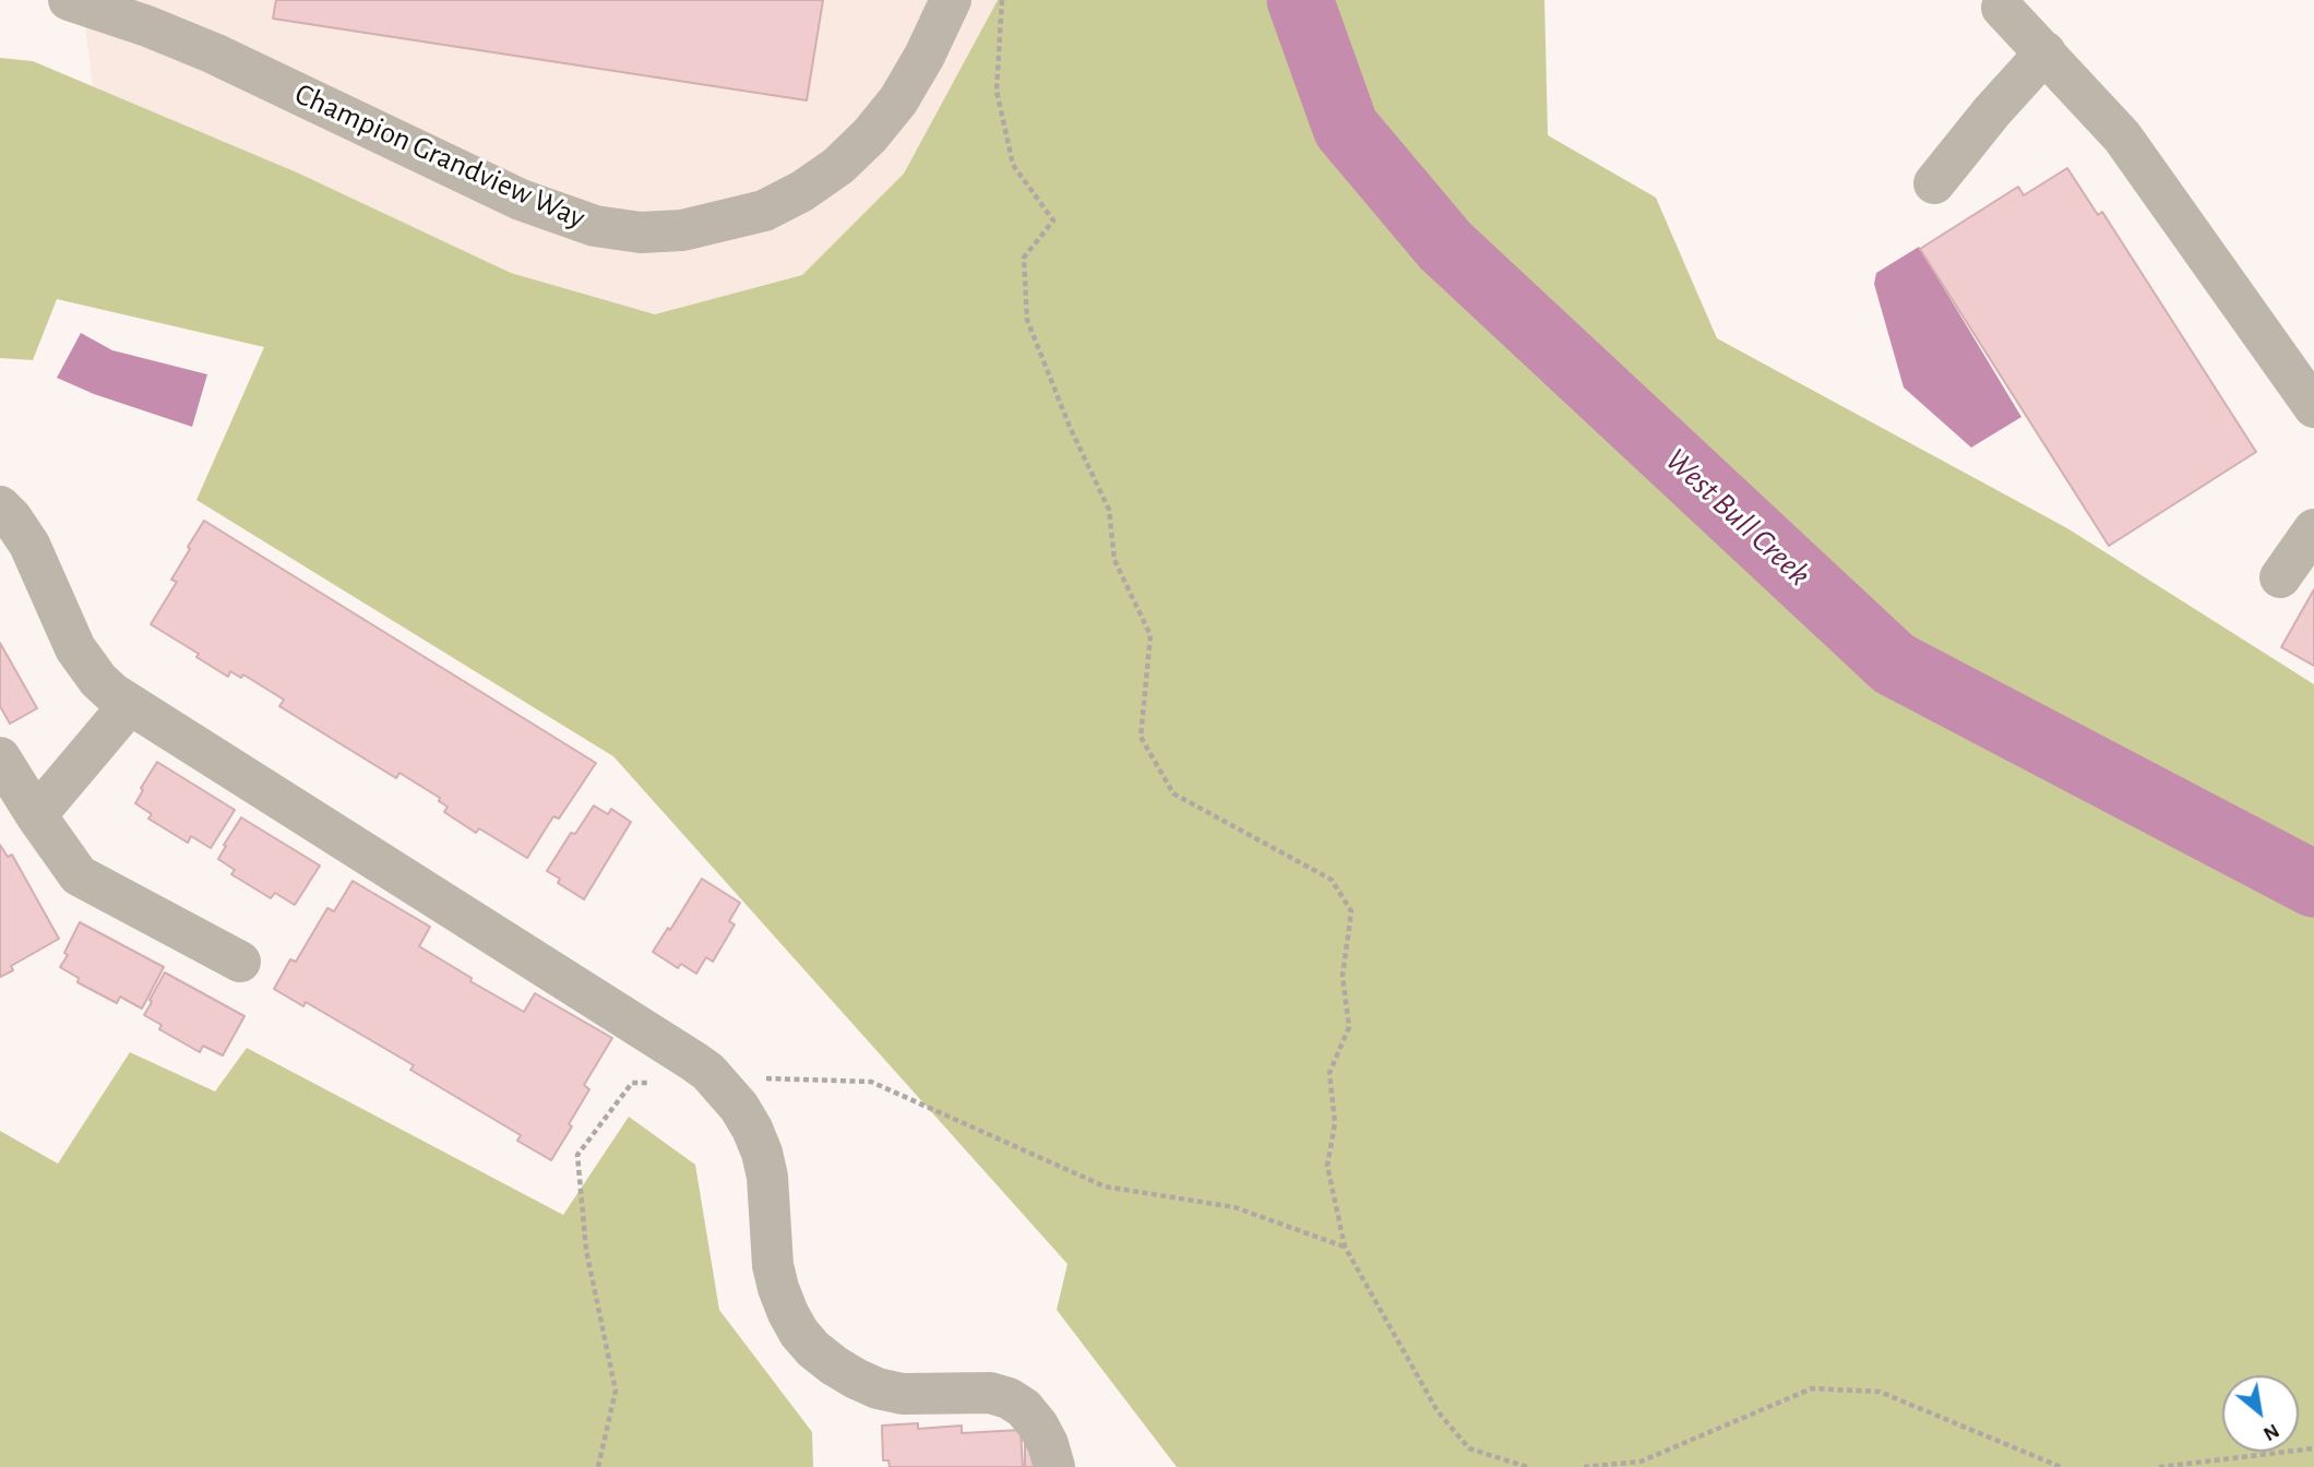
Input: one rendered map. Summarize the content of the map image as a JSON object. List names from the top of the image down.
{
  "streets": {
    "street": ["Champion Grandview Way"]
  },
  "water": ["West Bull Creek"],
  "north": "bottom right"
}
